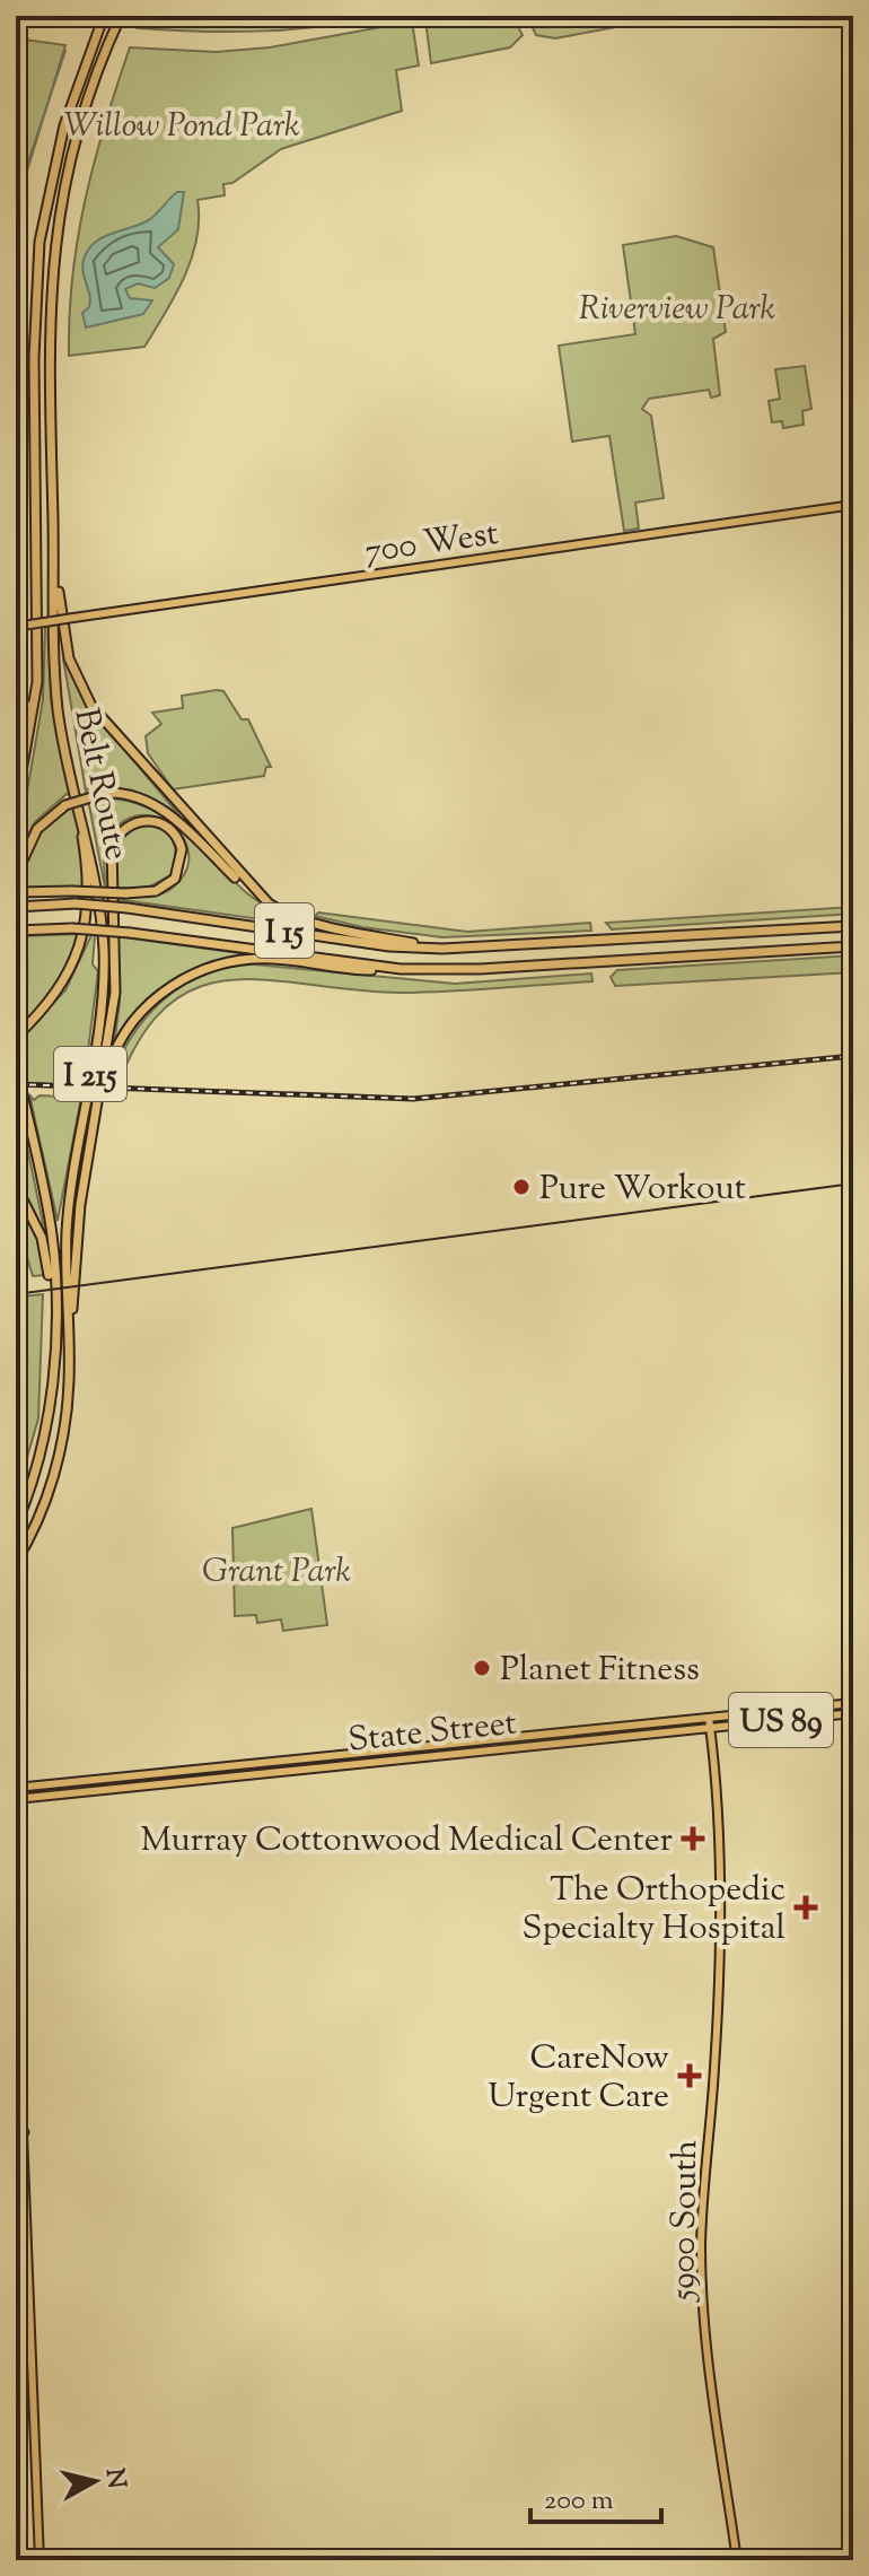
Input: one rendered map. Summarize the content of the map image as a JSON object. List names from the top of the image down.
{
  "streets": {
    "highway": ["Belt Route", "I 15", "I 215"],
    "main road": [
      "700 West",
      "US 89",
      "State Street",
      "5900 South"
    ]
  },
  "crossings": [
    ["State Street", "5900 South"]
  ],
  "parks": ["Willow Pond Park", "Riverview Park", "Grant Park"],
  "places": {
    "other": ["Pure Workout", "Planet Fitness"],
    "health": ["Murray Cottonwood Medical Center", "The Orthopedic Specialty Hospital", "CareNow Urgent Care"]
  },
  "scale_bar": "200 m",
  "north": "right"
}
